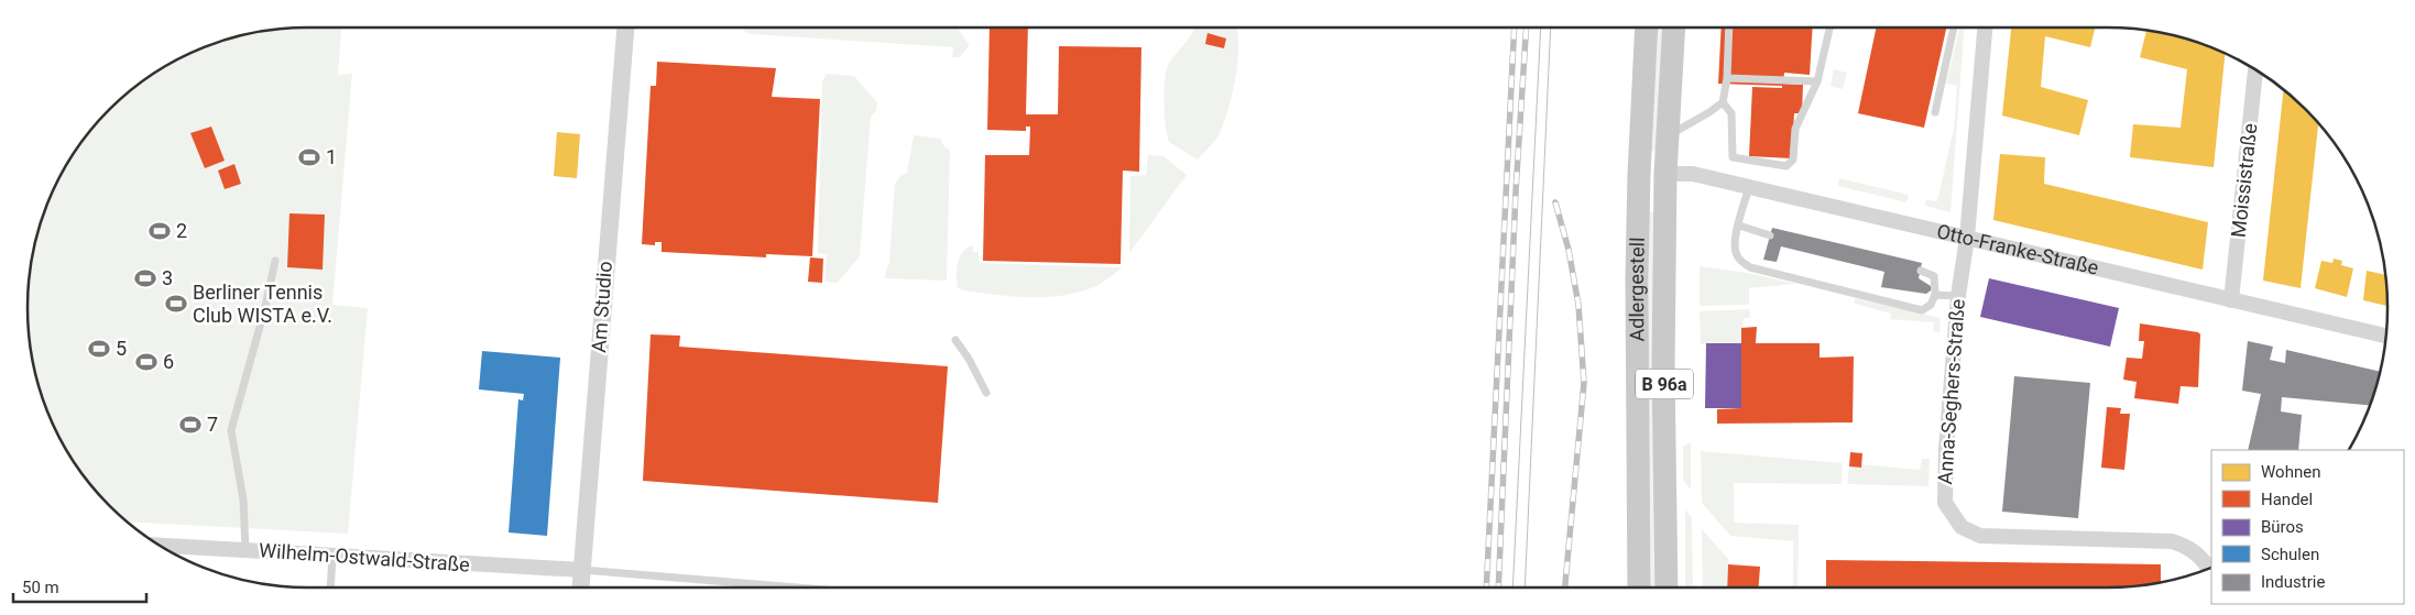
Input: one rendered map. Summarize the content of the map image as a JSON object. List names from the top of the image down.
{
  "streets": {
    "main road": ["Otto-Franke-Straße", "Adlergestell", "B 96a"],
    "street": [
      "Moissistraße",
      "Am Studio",
      "Anna-Seghers-Straße",
      "Wilhelm-Ostwald-Straße"
    ]
  },
  "crossings": [
    ["Moissistraße", "Otto-Franke-Straße"],
    ["Otto-Franke-Straße", "Adlergestell"],
    ["Otto-Franke-Straße", "Anna-Seghers-Straße"],
    ["Am Studio", "Wilhelm-Ostwald-Straße"]
  ],
  "places": {
    "sports": [
      "1",
      "2",
      "3",
      "Berliner Tennis Club WISTA e.V.",
      "5",
      "6",
      "7"
    ]
  },
  "legend": [
    "Wohnen",
    "Handel",
    "Büros",
    "Schulen",
    "Industrie"
  ],
  "scale_bar": "50 m"
}
